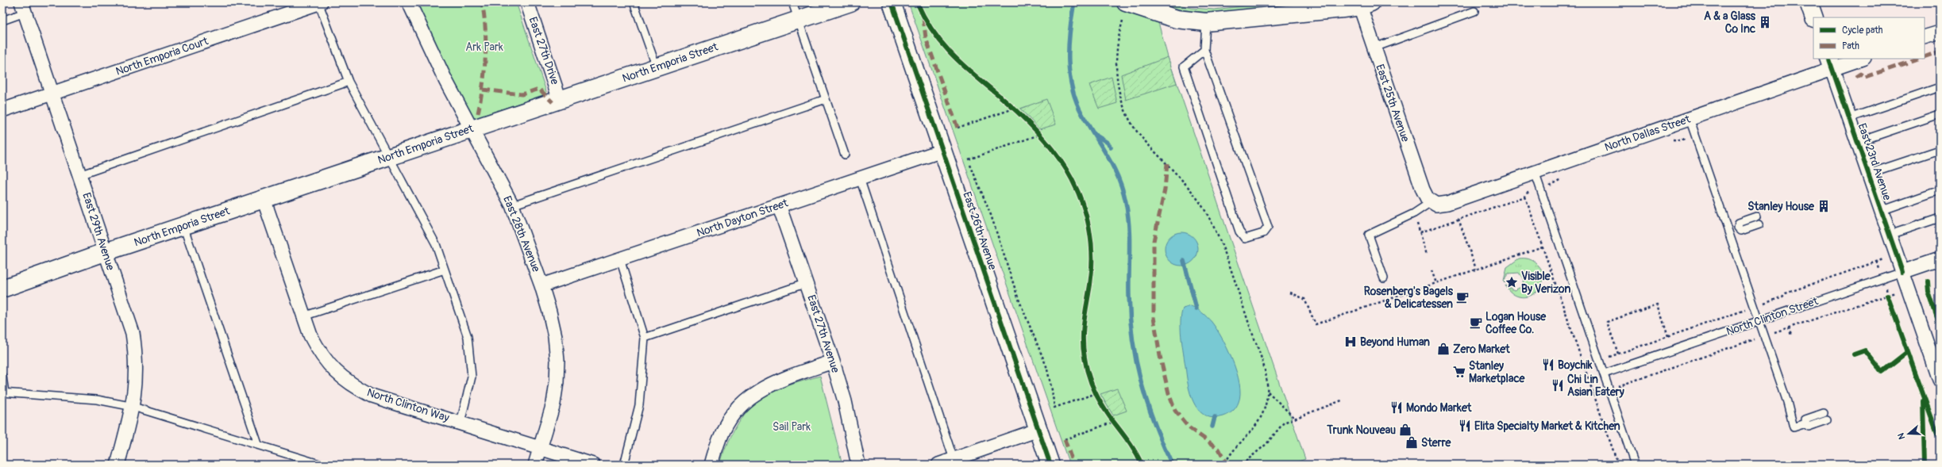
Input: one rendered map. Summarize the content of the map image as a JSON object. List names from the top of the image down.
{
  "streets": {
    "street": [
      "East 27th Drive",
      "North Emporia Court",
      "North Emporia Street",
      "East 25th Avenue",
      "North Dallas Street",
      "East 23rd Avenue",
      "North Dayton Street",
      "East 26th Avenue",
      "East 29th Avenue",
      "East 28th Avenue",
      "North Clinton Street",
      "East 27th Avenue",
      "North Clinton Way"
    ]
  },
  "crossings": [
    ["East 27th Drive", "North Emporia Street"],
    ["North Emporia Court", "East 29th Avenue"],
    ["North Emporia Street", "East 29th Avenue"],
    ["North Emporia Street", "East 28th Avenue"],
    ["North Emporia Street", "North Clinton Way"],
    ["East 25th Avenue", "North Dallas Street"],
    ["North Dallas Street", "East 23rd Avenue"],
    ["East 23rd Avenue", "North Clinton Street"],
    ["North Dayton Street", "East 26th Avenue"],
    ["North Dayton Street", "East 28th Avenue"],
    ["North Dayton Street", "East 27th Avenue"],
    ["East 28th Avenue", "North Clinton Way"]
  ],
  "parks": ["Ark Park", "Sail Park"],
  "places": {
    "building": ["A & a Glass Co Inc", "Stanley House"],
    "place": ["Visible By Verizon"],
    "cafe": ["Rosenberg's Bagels & Delicatessen", "Logan House Coffee Co."],
    "hospital": ["Beyond Human"],
    "shop": ["Zero Market", "Trunk Nouveau", "Sterre"],
    "restaurant": [
      "Boychik",
      "Chi Lin Asian Eatery",
      "Mondo Market",
      "Elita Specialty Market & Kitchen"
    ],
    "supermarket": ["Stanley Marketplace"]
  },
  "legend": ["Cycle path", "Path"],
  "north": "left"
}
